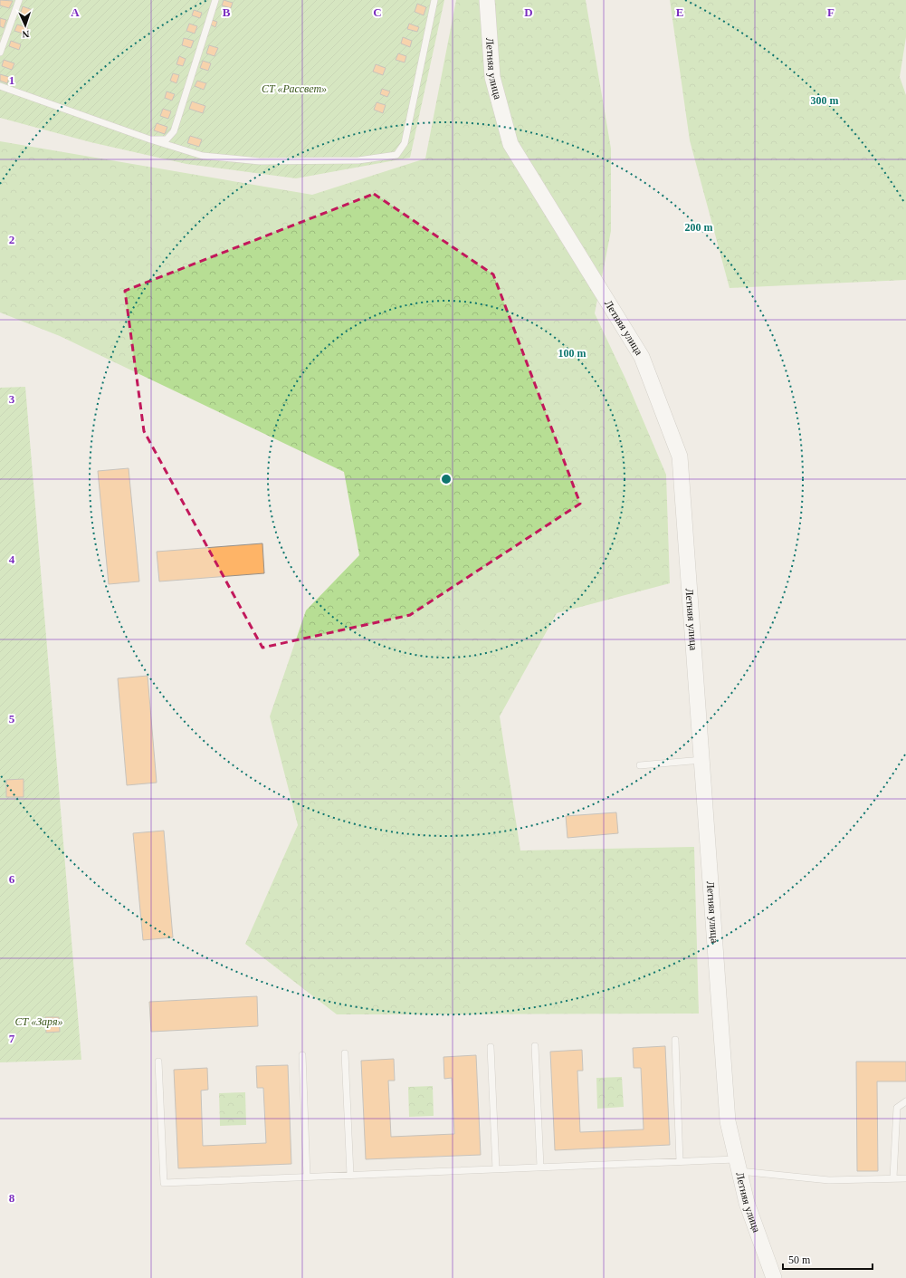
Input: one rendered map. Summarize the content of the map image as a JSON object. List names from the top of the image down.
{
  "streets": {
    "street": ["Летняя улица"]
  },
  "parks": ["СТ «Рассвет»", "СТ «Заря»"],
  "scale_bar": "50 m",
  "north": "bottom",
  "grid": {
    "columns": [
      "A",
      "B",
      "C",
      "D",
      "E",
      "F"
    ],
    "rows": [
      "1",
      "2",
      "3",
      "4",
      "5",
      "6",
      "7",
      "8"
    ]
  },
  "rings": ["300 m", "200 m", "100 m"]
}
